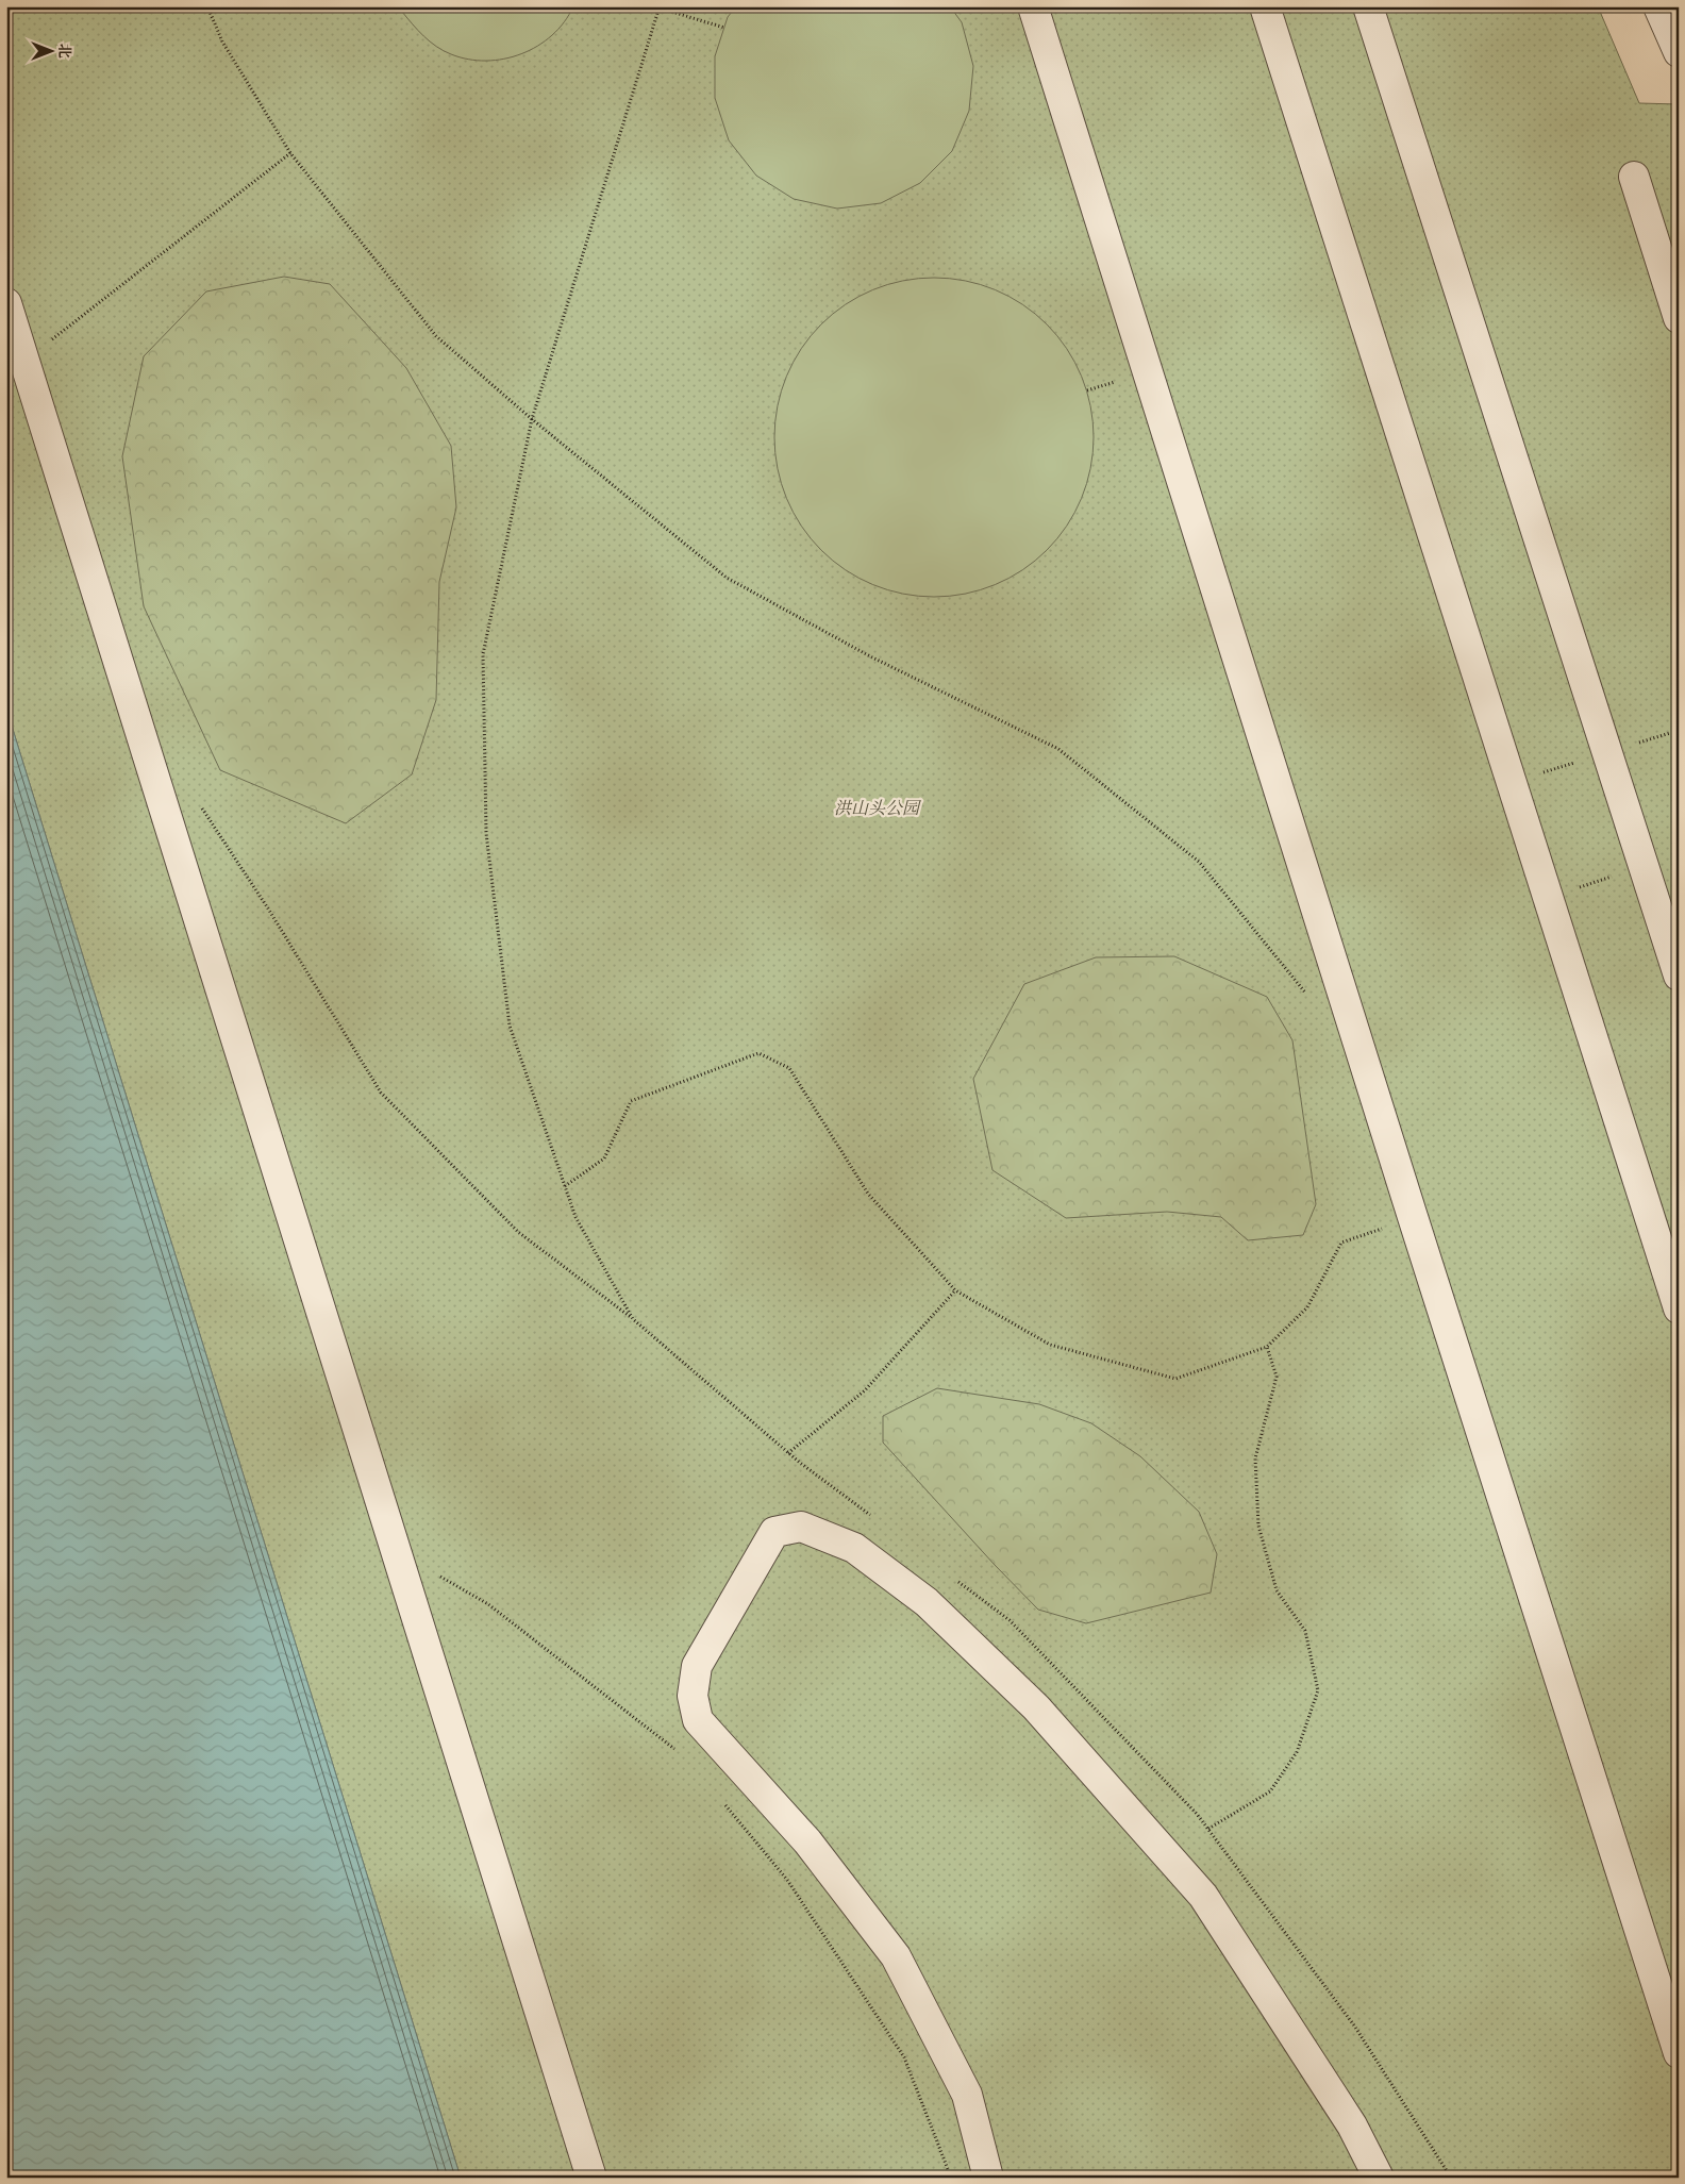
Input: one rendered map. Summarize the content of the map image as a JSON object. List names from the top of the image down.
{
  "parks": ["洪山头公园"],
  "north": "right"
}
